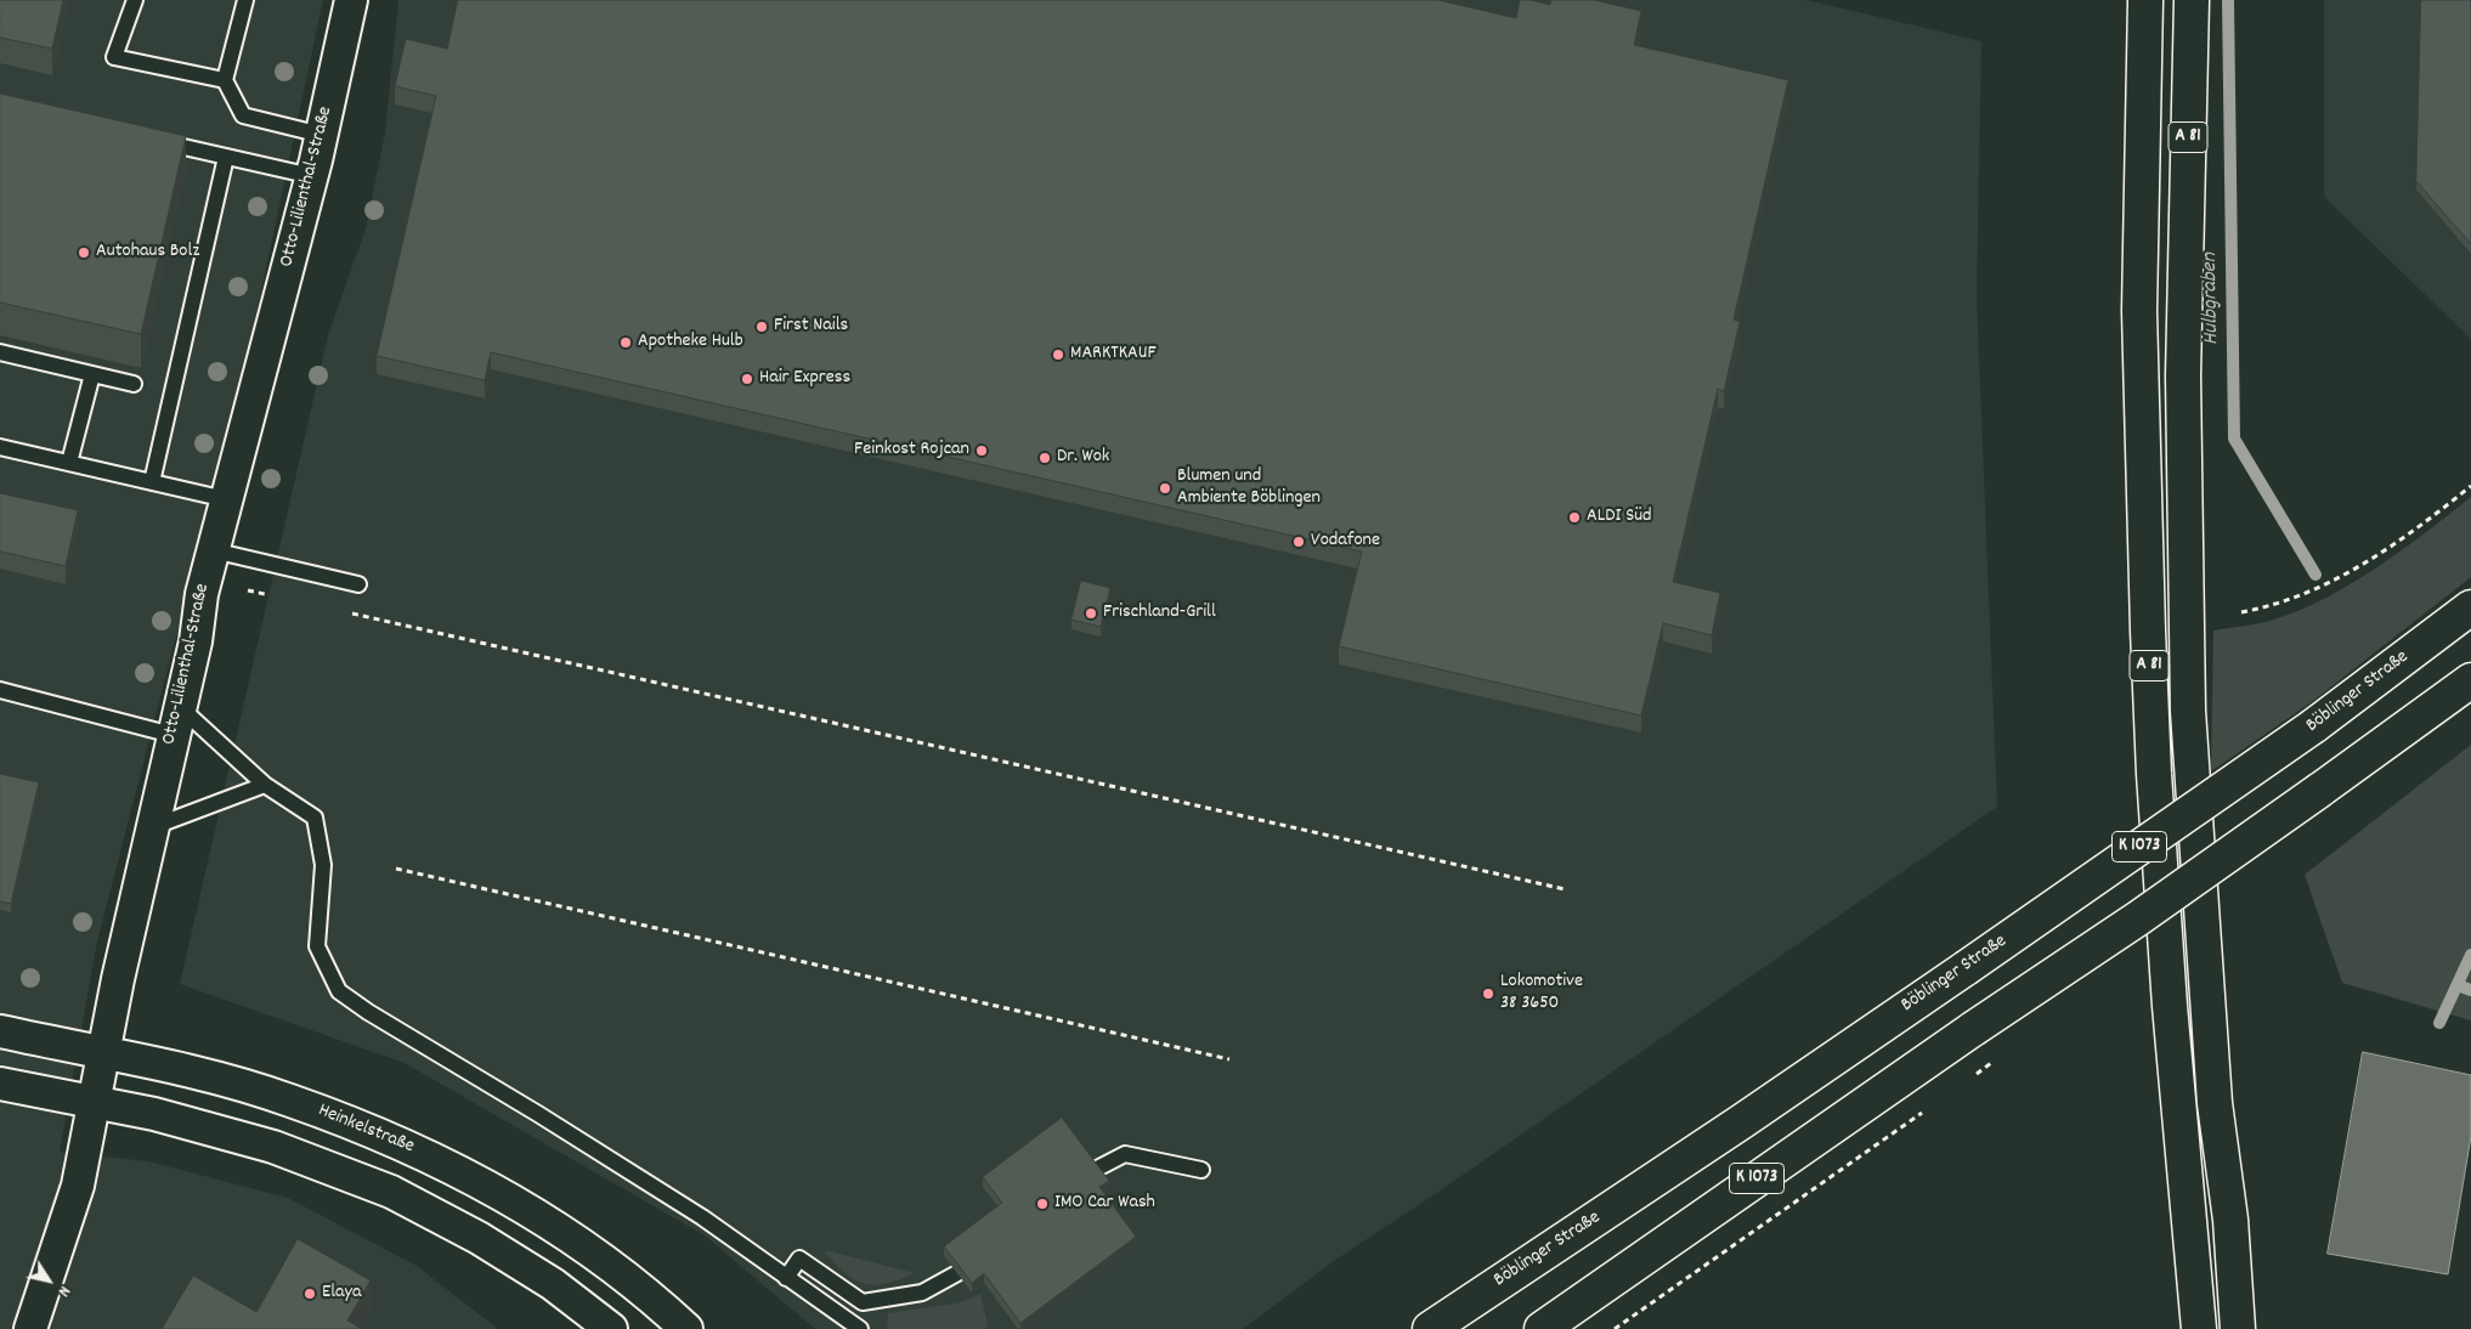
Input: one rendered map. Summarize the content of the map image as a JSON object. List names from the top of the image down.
{
  "streets": {
    "main road": ["A 81", "Böblinger Straße", "K 1073"],
    "street": ["Otto-Lilienthal-Straße", "Heinkelstraße"]
  },
  "crossings": [
    ["Otto-Lilienthal-Straße", "Heinkelstraße"]
  ],
  "water": ["Hulbgraben"],
  "places": [
    "Autohaus Bolz",
    "First Nails",
    "Apotheke Hulb",
    "MARKTKAUF",
    "Hair Express",
    "Feinkost Rojcan",
    "Dr. Wok",
    "Blumen und Ambiente Böblingen",
    "ALDI Süd",
    "Vodafone",
    "Frischland-Grill",
    "Lokomotive 38 3650",
    "IMO Car Wash",
    "Elaya"
  ],
  "north": "bottom right"
}
